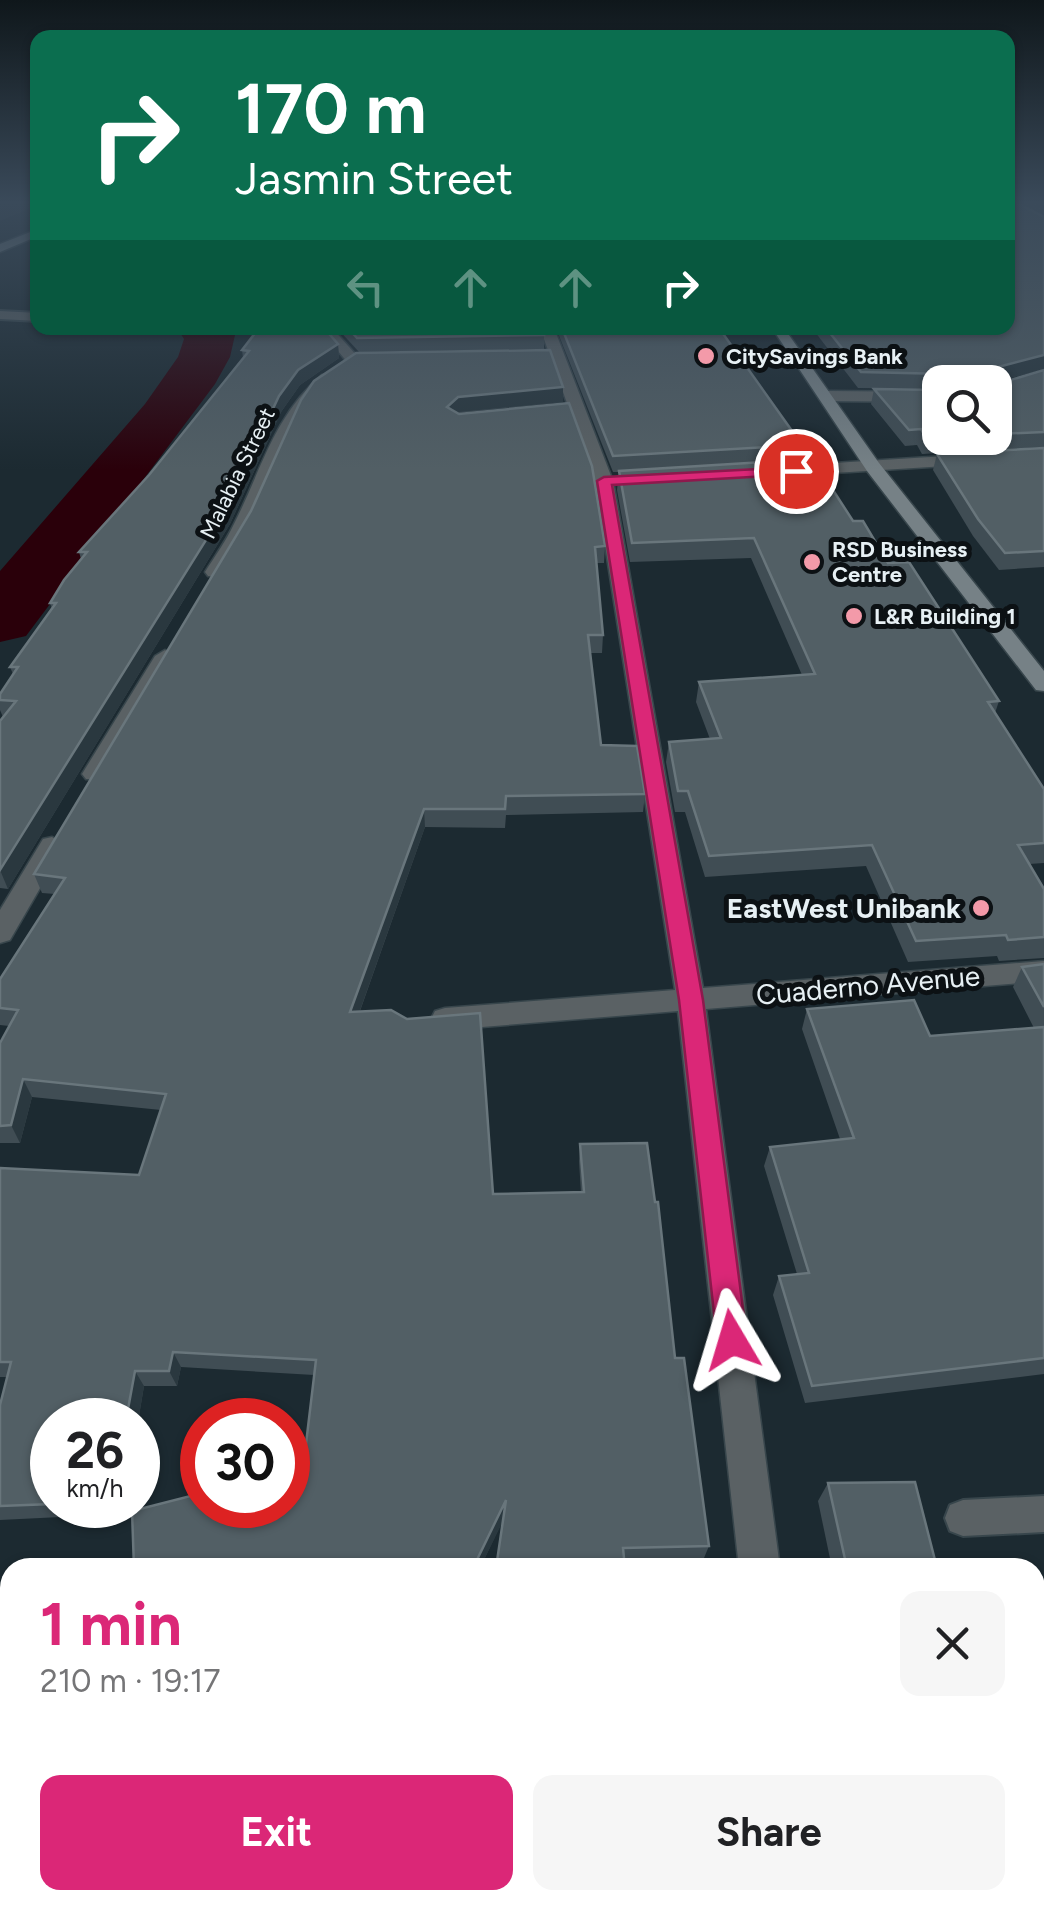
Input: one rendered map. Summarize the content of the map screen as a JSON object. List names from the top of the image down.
{
  "streets": {
    "street": ["Malabia Street", "Cuaderno Avenue"]
  },
  "places": [
    "CitySavings Bank",
    "RSD Business Centre",
    "L&R Building 1",
    "EastWest Unibank"
  ],
  "page": {
    "turn": ["170 m", "Jasmin Street"],
    "speed": "26 km/h",
    "limit": "30",
    "heading": ["1 min", "210 m · 19:17"],
    "buttons": ["Exit", "Share"]
  }
}
